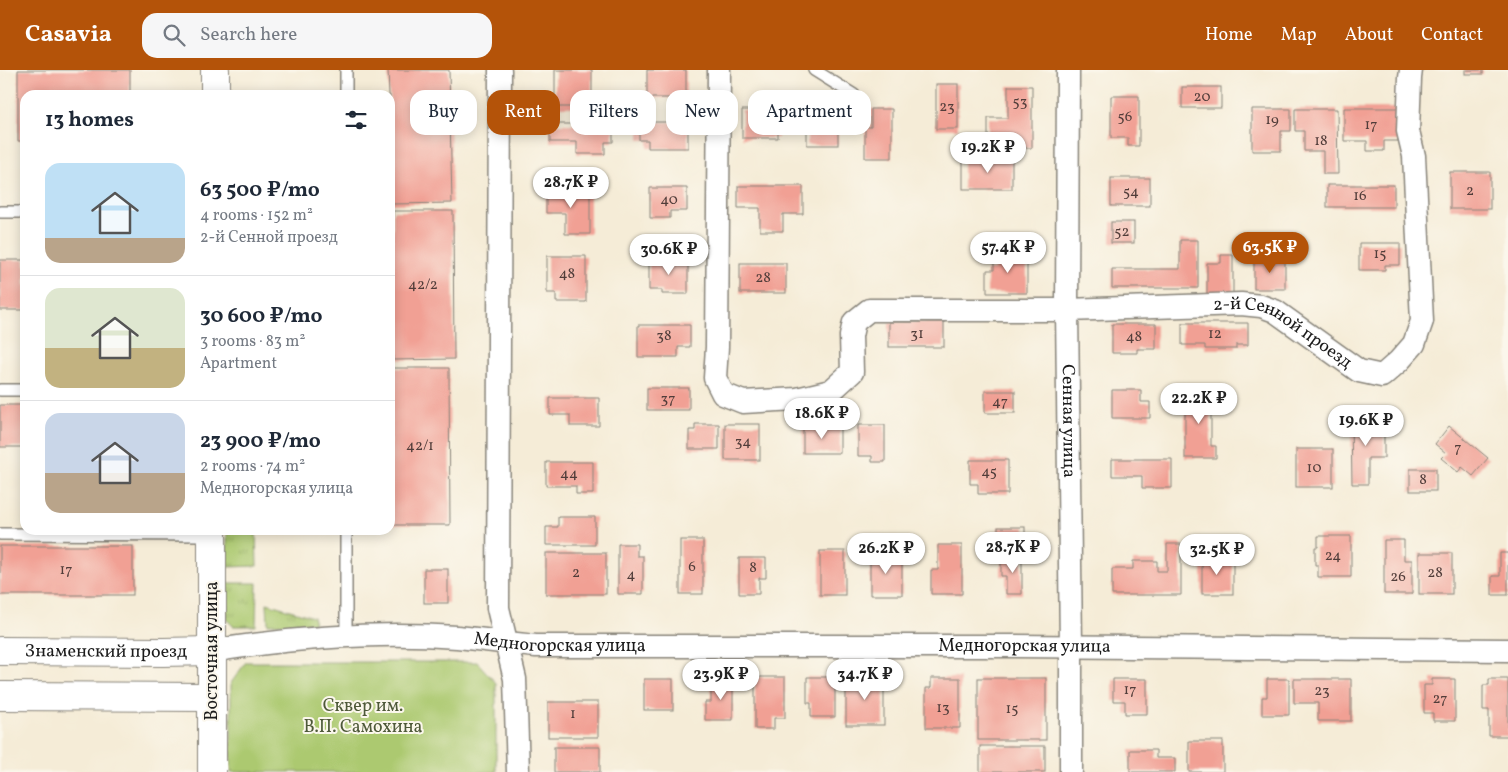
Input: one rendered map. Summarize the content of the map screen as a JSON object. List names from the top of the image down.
{
  "streets": {
    "main road": ["Знаменский проезд", "Восточная улица"],
    "street": ["2-й Сенной проезд", "Сенная улица", "Медногорская улица"]
  },
  "crossings": [
    ["2-й Сенной проезд", "Сенная улица"],
    ["Сенная улица", "Медногорская улица"],
    ["Медногорская улица", "Знаменский проезд"],
    ["Медногорская улица", "Восточная улица"],
    ["Знаменский проезд", "Восточная улица"]
  ],
  "parks": ["Сквер им. В.П. Самохина"],
  "house_numbers": [
    "20",
    "53",
    "23",
    "56",
    "19",
    "17",
    "18",
    "2",
    "54",
    "16",
    "40",
    "52",
    "15",
    "48",
    "28",
    "42/2",
    "31",
    "12",
    "38",
    "48",
    "37",
    "47",
    "34",
    "42/1",
    "7",
    "10",
    "45",
    "44",
    "8",
    "24",
    "6",
    "8",
    "17",
    "2",
    "28",
    "4",
    "26",
    "17",
    "23",
    "27",
    "13",
    "15",
    "1"
  ],
  "page": {
    "header": "Casavia",
    "search": "Search here",
    "nav": [
      "Home",
      "Map",
      "About",
      "Contact"
    ],
    "chip": [
      "Buy",
      "Rent",
      "Filters",
      "New",
      "Apartment"
    ],
    "heading": "13 homes",
    "price": [
      "19.2K ₽",
      "28.7K ₽",
      "57.4K ₽",
      "63.5K ₽",
      "30.6K ₽",
      "22.2K ₽",
      "18.6K ₽",
      "19.6K ₽",
      "28.7K ₽",
      "26.2K ₽",
      "32.5K ₽",
      "23.9K ₽",
      "34.7K ₽"
    ],
    "list": [
      {
        "name": "63 500 ₽/mo",
        "note": "4 rooms · 152 m² · 2-й Сенной проезд"
      },
      {
        "name": "30 600 ₽/mo",
        "note": "3 rooms · 83 m² · Apartment"
      },
      {
        "name": "23 900 ₽/mo",
        "note": "2 rooms · 74 m² · Медногорская улица"
      }
    ]
  }
}
